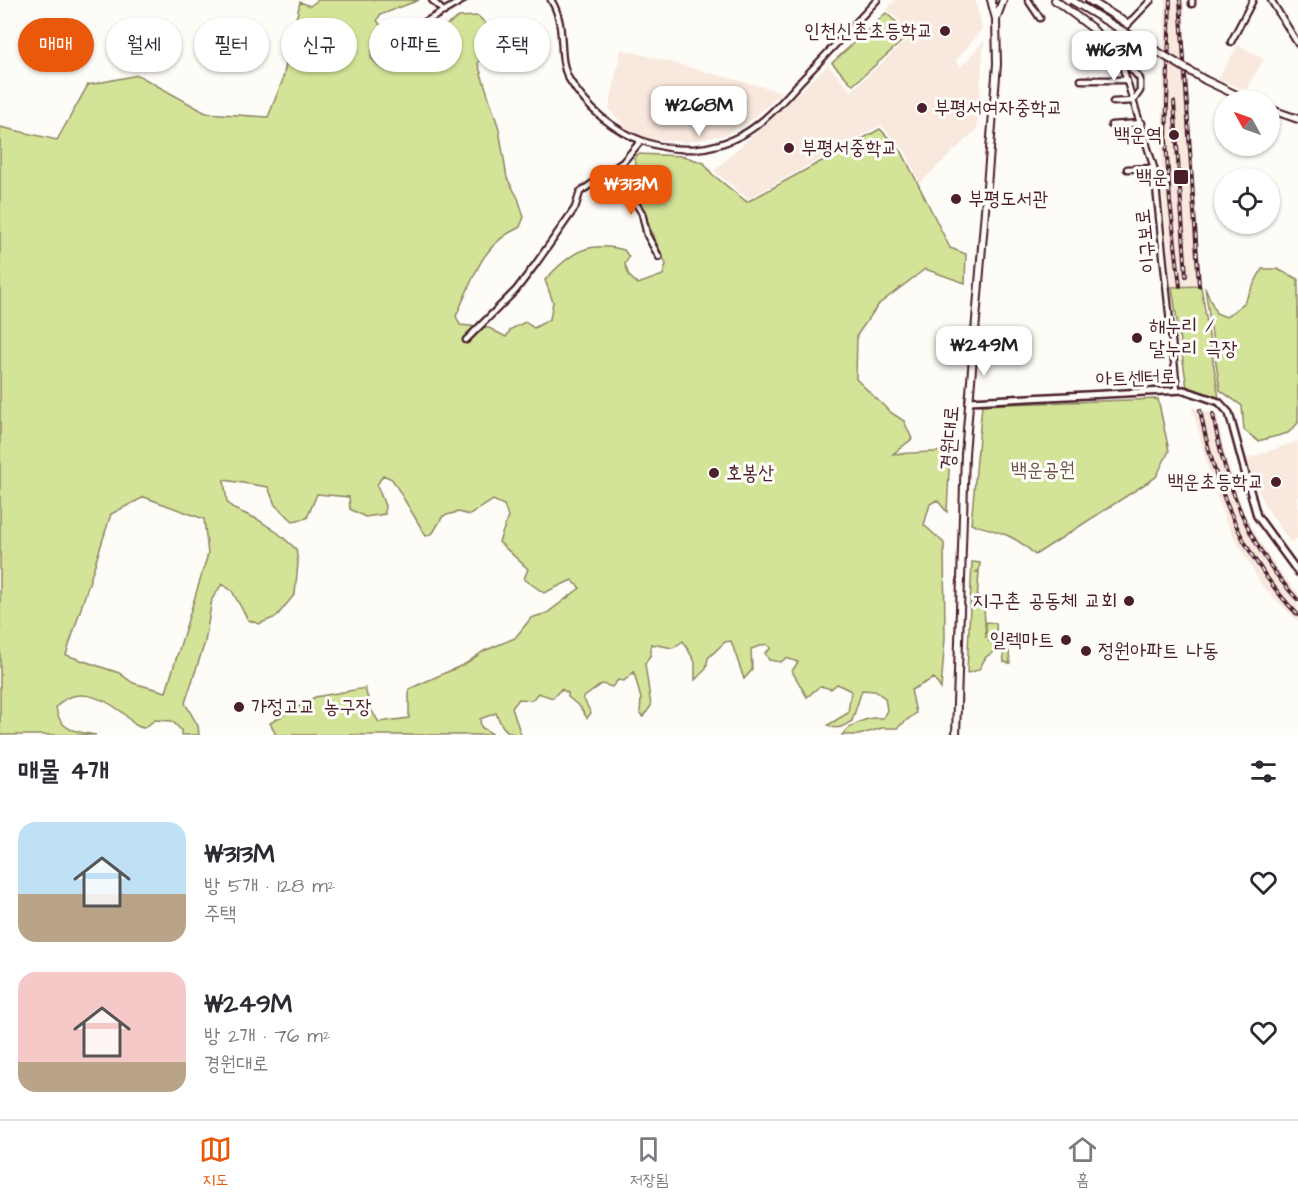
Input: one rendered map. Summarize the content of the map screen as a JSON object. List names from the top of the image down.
{
  "streets": {
    "main road": ["경원대로"],
    "street": ["이규보로", "아트센터로"]
  },
  "crossings": [
    ["이규보로", "아트센터로"],
    ["아트센터로", "경원대로"]
  ],
  "parks": ["백운공원"],
  "places": {
    "other": [
      "인천신촌초등학교",
      "부평서여자중학교",
      "백운역",
      "부평서중학교",
      "부평도서관",
      "해누리 / 달누리 극장",
      "호봉산",
      "백운초등학교",
      "지구촌 공동체 교회",
      "일렉마트",
      "정원아파트 나동",
      "가정고교 농구장"
    ],
    "transit": ["백운"]
  },
  "north": "top left",
  "page": {
    "chip": [
      "매매",
      "월세",
      "필터",
      "신규",
      "아파트",
      "주택"
    ],
    "price": [
      "₩163M",
      "₩268M",
      "₩313M",
      "₩249M"
    ],
    "heading": "매물 4개",
    "list": [
      {
        "name": "₩313M",
        "note": "방 5개 · 128 m² · 주택"
      },
      {
        "name": "₩249M",
        "note": "방 2개 · 76 m² · 경원대로"
      }
    ],
    "tabs": ["지도", "저장됨", "홈"]
  }
}
